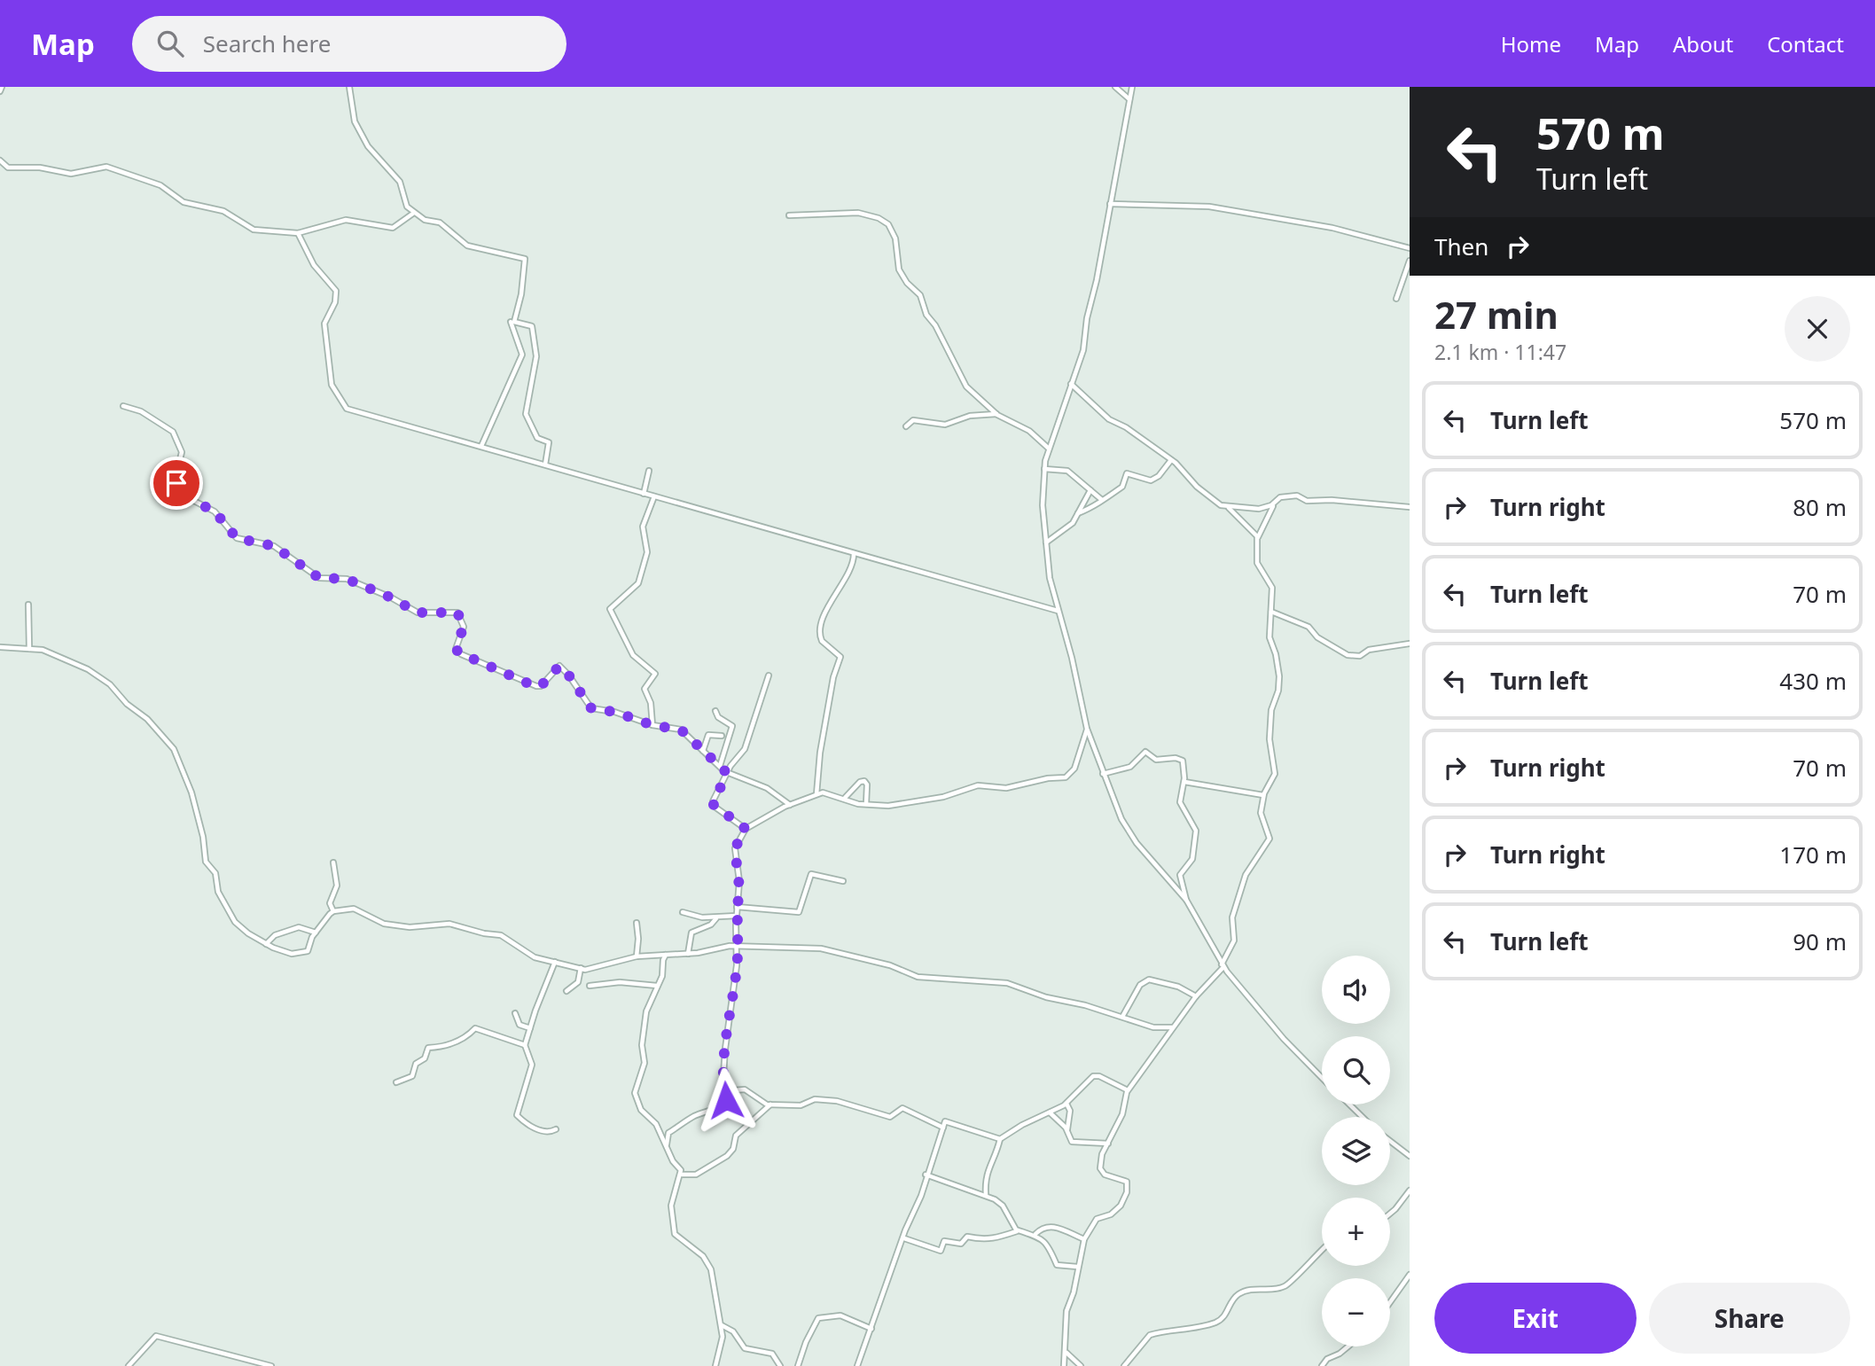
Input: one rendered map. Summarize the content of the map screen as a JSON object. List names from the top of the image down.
{
  "page": {
    "header": "Map",
    "search": "Search here",
    "nav": [
      "Home",
      "Map",
      "About",
      "Contact"
    ],
    "turn": ["570 m", "Turn left"],
    "then": "Then",
    "heading": ["27 min", "2.1 km · 11:47"],
    "list": [
      {
        "name": "Turn left",
        "value": "570 m"
      },
      {
        "name": "Turn right",
        "value": "80 m"
      },
      {
        "name": "Turn left",
        "value": "70 m"
      },
      {
        "name": "Turn left",
        "value": "430 m"
      },
      {
        "name": "Turn right",
        "value": "70 m"
      },
      {
        "name": "Turn right",
        "value": "170 m"
      },
      {
        "name": "Turn left",
        "value": "90 m"
      }
    ],
    "map_buttons": ["+", "−"],
    "buttons": ["Exit", "Share"]
  }
}
